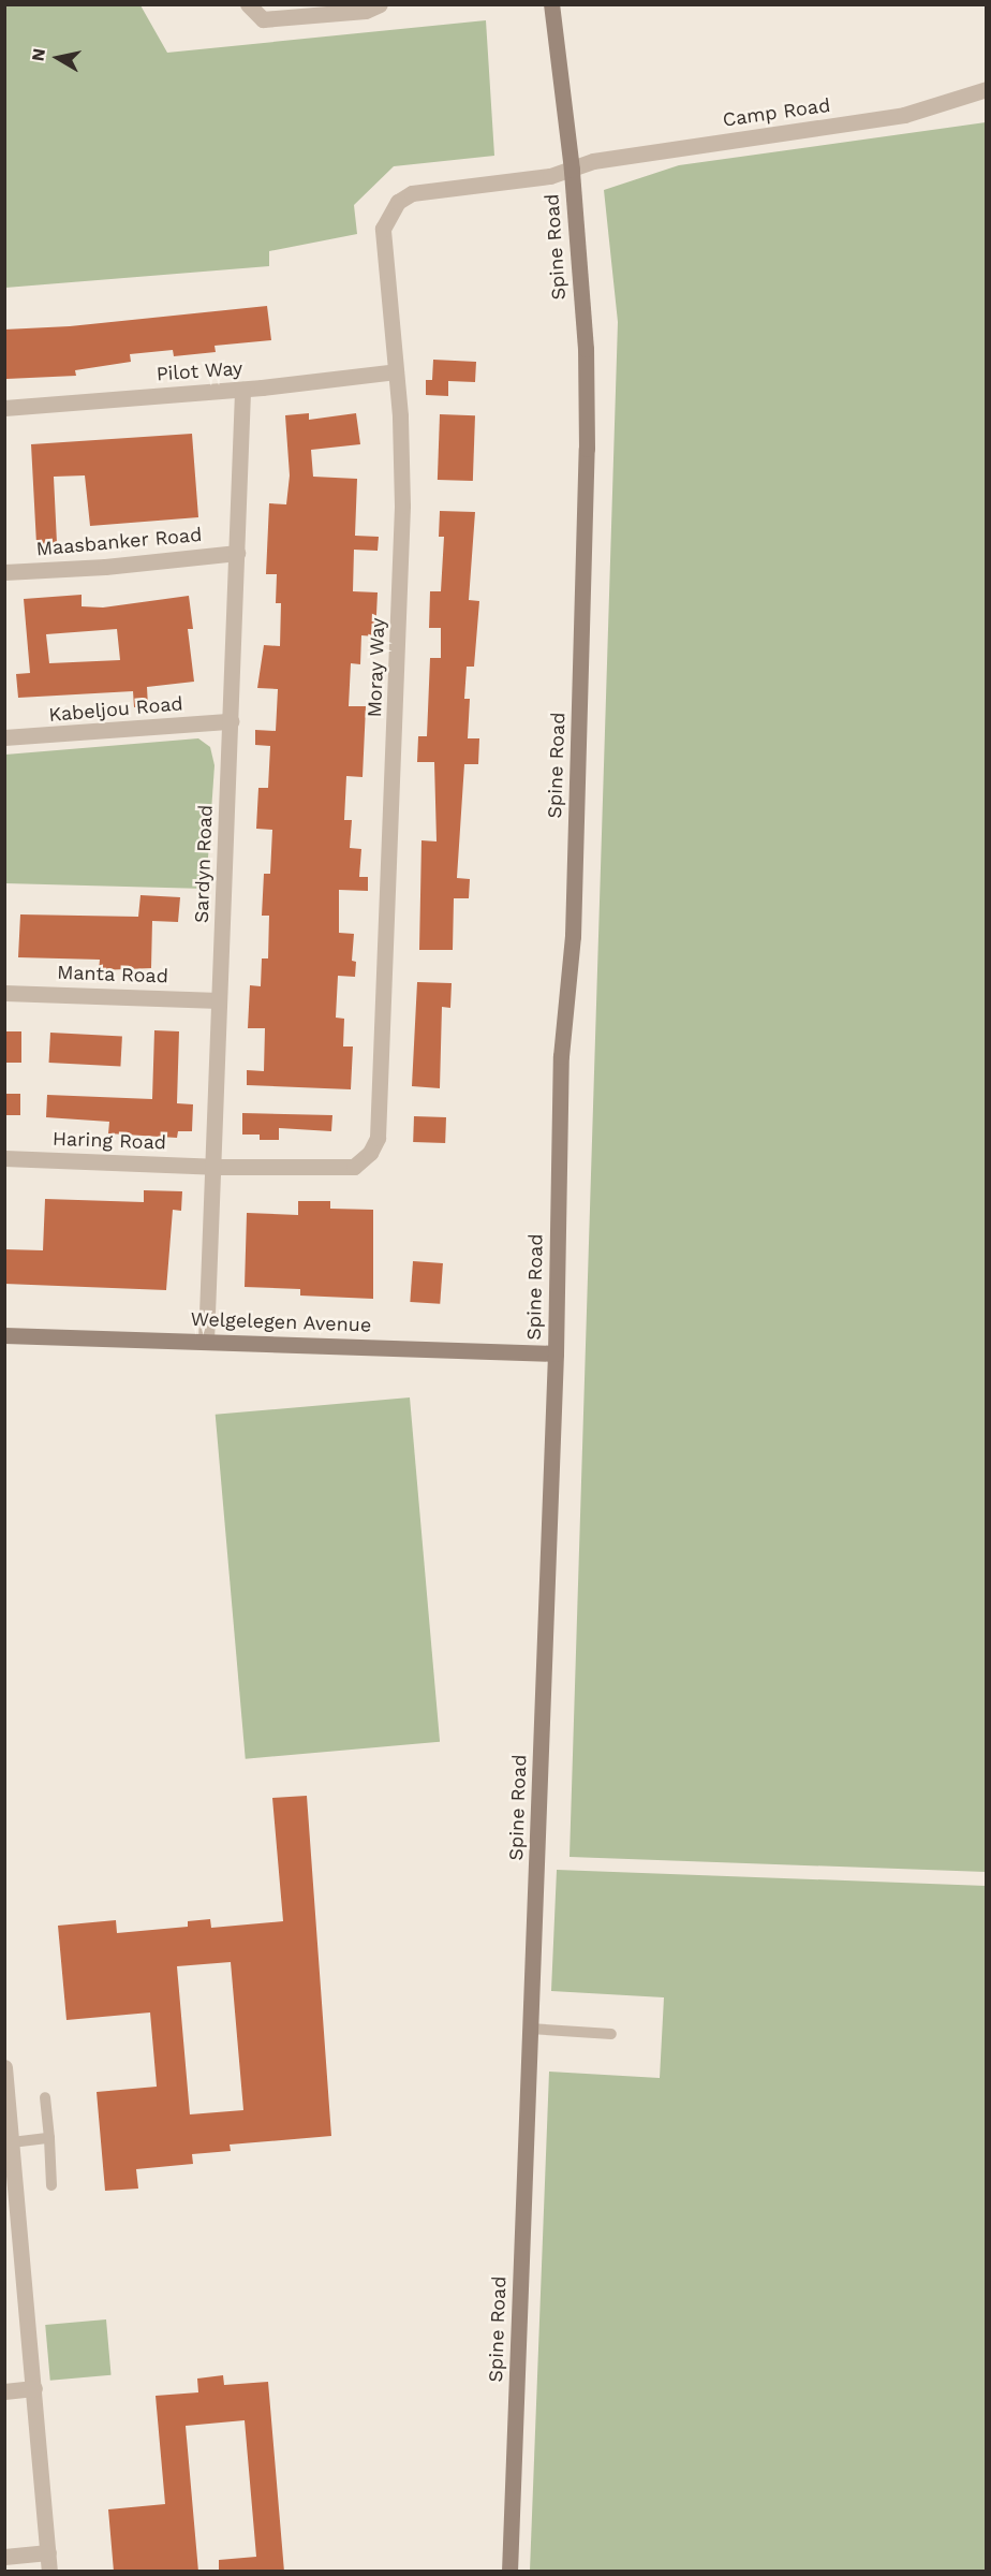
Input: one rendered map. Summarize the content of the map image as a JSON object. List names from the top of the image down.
{
  "streets": {
    "main road": ["Spine Road", "Welgelegen Avenue"],
    "street": [
      "Camp Road",
      "Pilot Way",
      "Maasbanker Road",
      "Moray Way",
      "Kabeljou Road",
      "Sardyn Road",
      "Manta Road",
      "Haring Road"
    ]
  },
  "crossings": [
    ["Camp Road", "Spine Road"],
    ["Camp Road", "Moray Way"],
    ["Spine Road", "Moray Way"],
    ["Spine Road", "Welgelegen Avenue"],
    ["Pilot Way", "Moray Way"],
    ["Pilot Way", "Sardyn Road"],
    ["Maasbanker Road", "Sardyn Road"],
    ["Moray Way", "Sardyn Road"],
    ["Moray Way", "Haring Road"],
    ["Kabeljou Road", "Sardyn Road"],
    ["Sardyn Road", "Manta Road"],
    ["Sardyn Road", "Haring Road"],
    ["Sardyn Road", "Welgelegen Avenue"]
  ],
  "north": "left"
}
